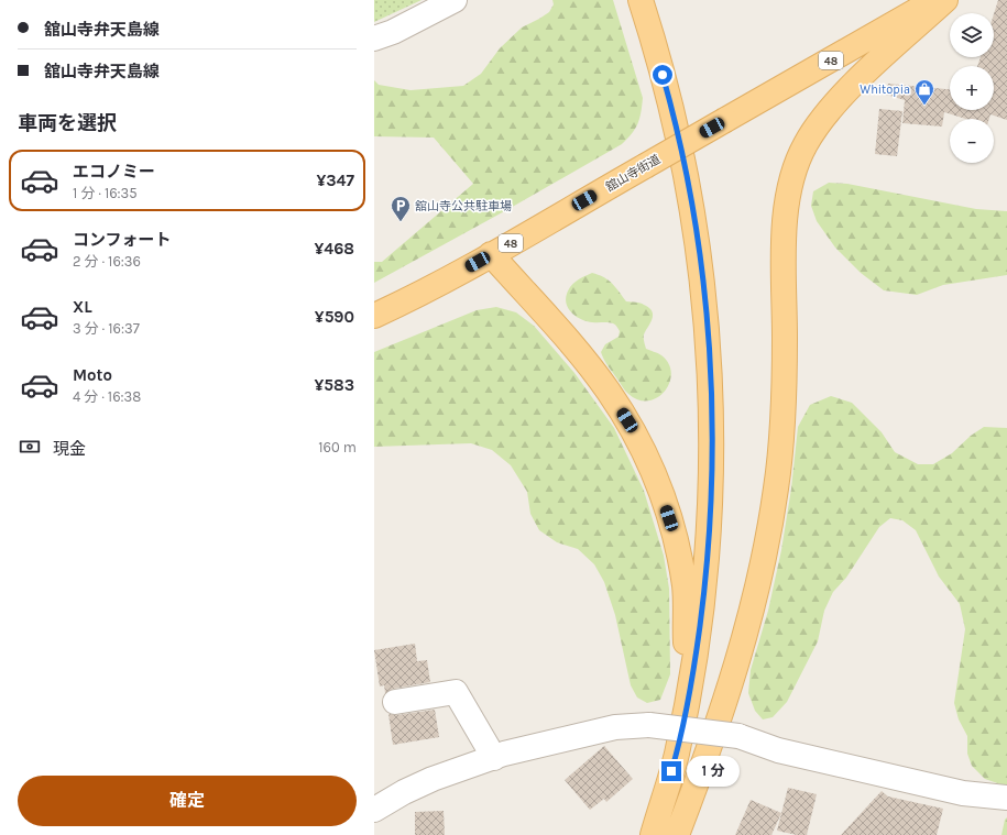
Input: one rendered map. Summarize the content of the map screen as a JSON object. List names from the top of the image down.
{
  "streets": {
    "main road": ["48", "舘山寺街道"]
  },
  "places": {
    "shop": ["Whitopia"],
    "parking": ["舘山寺公共駐車場"]
  },
  "page": {
    "banner": ["舘山寺弁天島線", "舘山寺弁天島線"],
    "map_buttons": ["+", "−"],
    "heading": "車両を選択",
    "list": [
      {
        "name": "エコノミー",
        "note": "1 分 · 16:35",
        "value": "¥347"
      },
      {
        "name": "コンフォート",
        "note": "2 分 · 16:36",
        "value": "¥468"
      },
      {
        "name": "XL",
        "note": "3 分 · 16:37",
        "value": "¥590"
      },
      {
        "name": "Moto",
        "note": "4 分 · 16:38",
        "value": "¥583"
      }
    ],
    "pay": ["現金", "160 m"],
    "bubble": "1 分",
    "buttons": "確定"
  }
}
